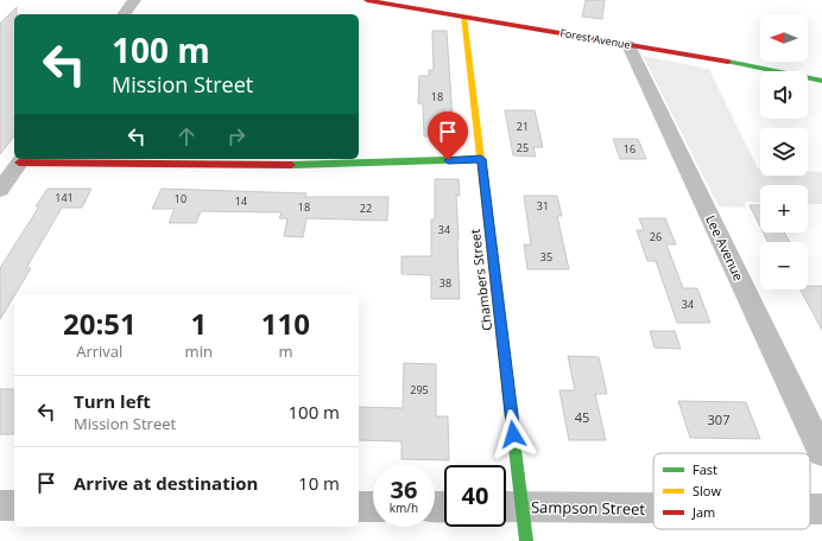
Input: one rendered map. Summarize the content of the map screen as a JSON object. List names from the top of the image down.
{
  "streets": {
    "street": [
      "Forest Avenue",
      "Lee Avenue",
      "Chambers Street",
      "Sampson Street"
    ]
  },
  "crossings": [
    ["Forest Avenue", "Lee Avenue"],
    ["Forest Avenue", "Chambers Street"],
    ["Chambers Street", "Sampson Street"]
  ],
  "house_numbers": [
    "18",
    "21",
    "25",
    "16",
    "141",
    "10",
    "14",
    "31",
    "18",
    "22",
    "34",
    "26",
    "35",
    "38",
    "34",
    "295",
    "45",
    "307"
  ],
  "legend": ["Fast", "Slow", "Jam"],
  "north": "left",
  "page": {
    "map_buttons": ["+", "−"],
    "turn": ["100 m", "Mission Street"],
    "eta": [
      "20:51",
      "Arrival",
      "1",
      "min",
      "110",
      "m"
    ],
    "list": [
      {
        "name": "Turn left",
        "note": "Mission Street",
        "value": "100 m"
      },
      {
        "name": "Arrive at destination",
        "value": "10 m"
      }
    ],
    "speed": "36 km/h",
    "limit": "40"
  }
}
